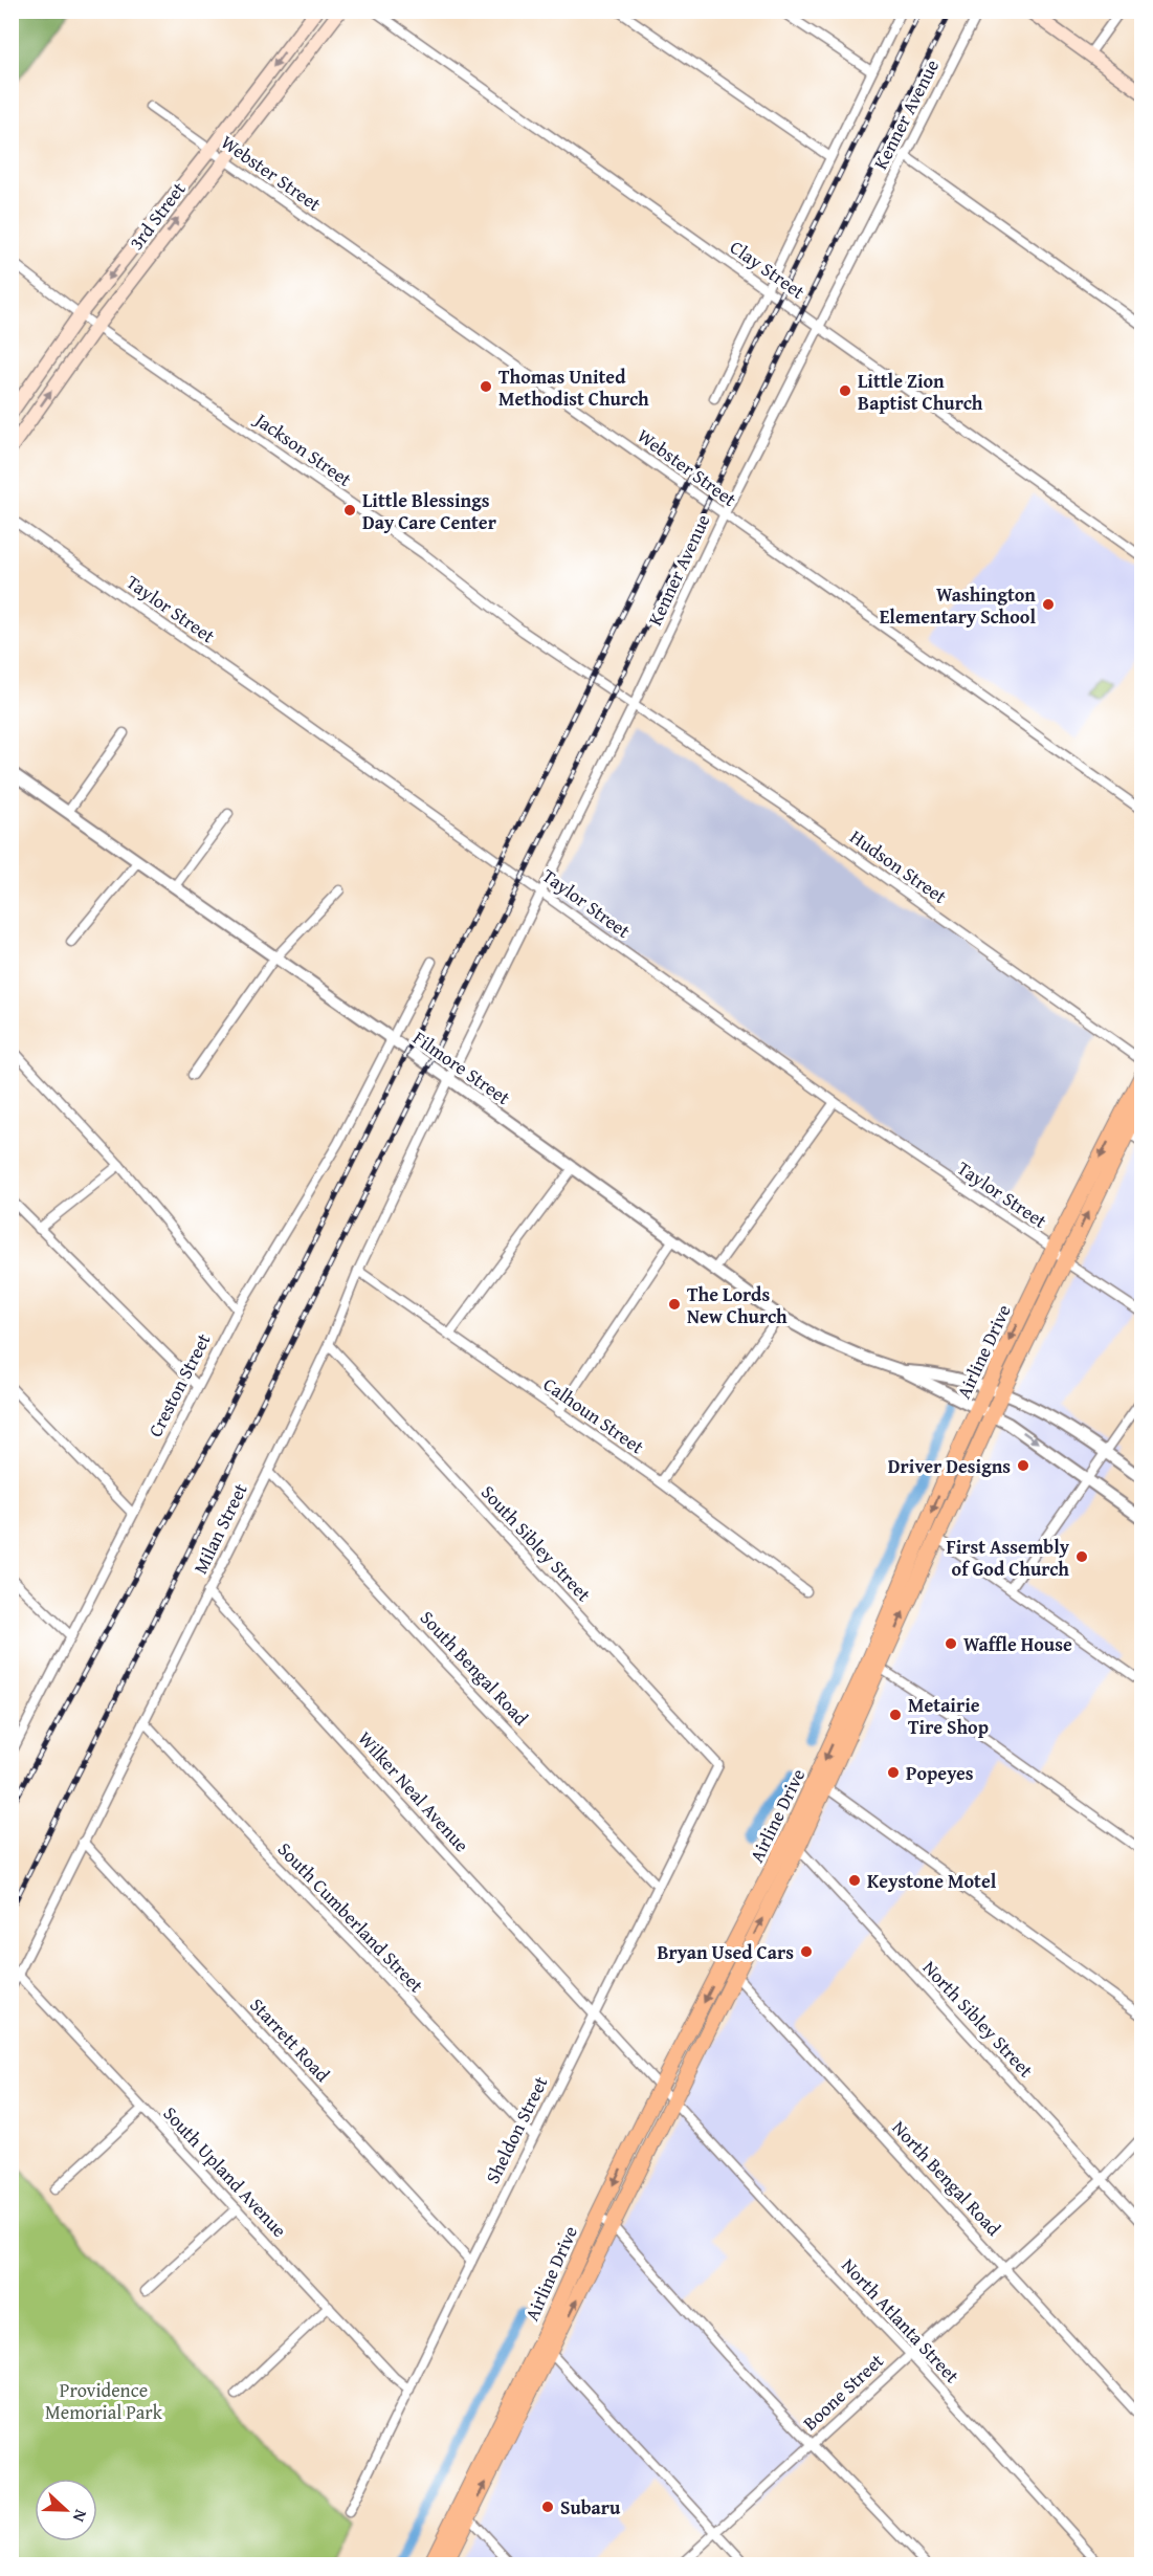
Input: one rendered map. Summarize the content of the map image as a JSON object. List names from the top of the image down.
{
  "streets": {
    "highway": ["Airline Drive"],
    "main road": ["3rd Street"],
    "street": [
      "Kenner Avenue",
      "Webster Street",
      "Clay Street",
      "Jackson Street",
      "Taylor Street",
      "Hudson Street",
      "Filmore Street",
      "Creston Street",
      "Calhoun Street",
      "Milan Street",
      "South Sibley Street",
      "South Bengal Road",
      "Wilker Neal Avenue",
      "South Cumberland Street",
      "North Sibley Street",
      "Starrett Road",
      "Sheldon Street",
      "South Upland Avenue",
      "North Bengal Road",
      "North Atlanta Street",
      "Boone Street"
    ]
  },
  "crossings": [
    ["Kenner Avenue", "Webster Street"],
    ["Kenner Avenue", "Clay Street"],
    ["Kenner Avenue", "Jackson Street"],
    ["Kenner Avenue", "Taylor Street"],
    ["Kenner Avenue", "Hudson Street"],
    ["Kenner Avenue", "Filmore Street"],
    ["Kenner Avenue", "Milan Street"],
    ["Webster Street", "3rd Street"],
    ["3rd Street", "Jackson Street"],
    ["Jackson Street", "Hudson Street"],
    ["Taylor Street", "Airline Drive"],
    ["Filmore Street", "Airline Drive"],
    ["Filmore Street", "Creston Street"],
    ["Filmore Street", "Milan Street"],
    ["Airline Drive", "Wilker Neal Avenue"],
    ["Airline Drive", "North Sibley Street"],
    ["Airline Drive", "North Bengal Road"],
    ["Airline Drive", "North Atlanta Street"],
    ["Calhoun Street", "Milan Street"],
    ["Milan Street", "South Sibley Street"],
    ["Milan Street", "South Bengal Road"],
    ["Milan Street", "Wilker Neal Avenue"],
    ["Milan Street", "South Cumberland Street"],
    ["Milan Street", "Starrett Road"],
    ["Milan Street", "South Upland Avenue"],
    ["South Sibley Street", "Sheldon Street"],
    ["South Bengal Road", "Sheldon Street"],
    ["Wilker Neal Avenue", "Sheldon Street"],
    ["Wilker Neal Avenue", "North Atlanta Street"],
    ["South Cumberland Street", "Sheldon Street"],
    ["North Sibley Street", "Boone Street"],
    ["Starrett Road", "Sheldon Street"],
    ["Sheldon Street", "South Upland Avenue"],
    ["North Bengal Road", "Boone Street"],
    ["North Atlanta Street", "Boone Street"]
  ],
  "parks": ["Providence Memorial Park"],
  "places": [
    "Thomas United Methodist Church",
    "Little Zion Baptist Church",
    "Little Blessings Day Care Center",
    "Washington Elementary School",
    "The Lords New Church",
    "Driver Designs",
    "First Assembly of God Church",
    "Waffle House",
    "Metairie Tire Shop",
    "Popeyes",
    "Keystone Motel",
    "Bryan Used Cars",
    "Subaru"
  ],
  "north": "right"
}
